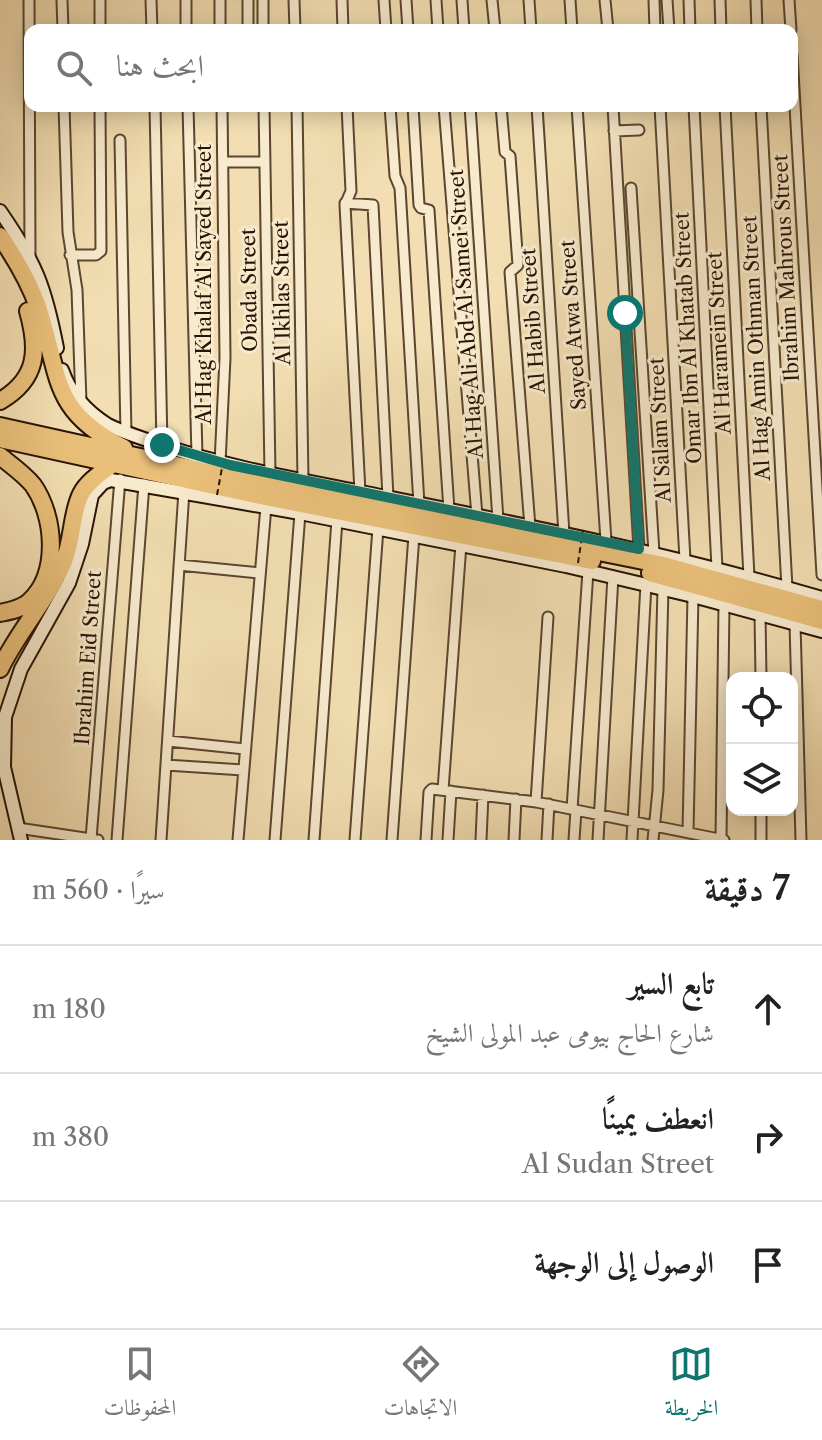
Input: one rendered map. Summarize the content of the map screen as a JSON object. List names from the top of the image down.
{
  "streets": {
    "street": [
      "Ibrahim Mahrous Street",
      "Al Hag Khalaf Al Sayed Street",
      "Obada Street",
      "Al Ikhlas Street",
      "Al Hag Ali Abd Al Samei Street",
      "Al Habib Street",
      "Sayed Atwa Street",
      "Omar Ibn Al Khatab Street",
      "Al Haramein Street",
      "Al Hag Amin Othman Street",
      "Al Salam Street",
      "Ibrahim Eid Street"
    ]
  },
  "page": {
    "search": "ابحث هنا",
    "heading": ["7 دقيقة", "سيرًا · 560 m"],
    "list": [
      ["تابع السير", "شارع الحاج بيومى عبد المولى الشيخ", "180 m"],
      ["انعطف يمينًا", "Al Sudan Street", "380 m"],
      "الوصول إلى الوجهة"
    ],
    "nav": ["الخريطة", "الاتجاهات", "المحفوظات"]
  }
}
